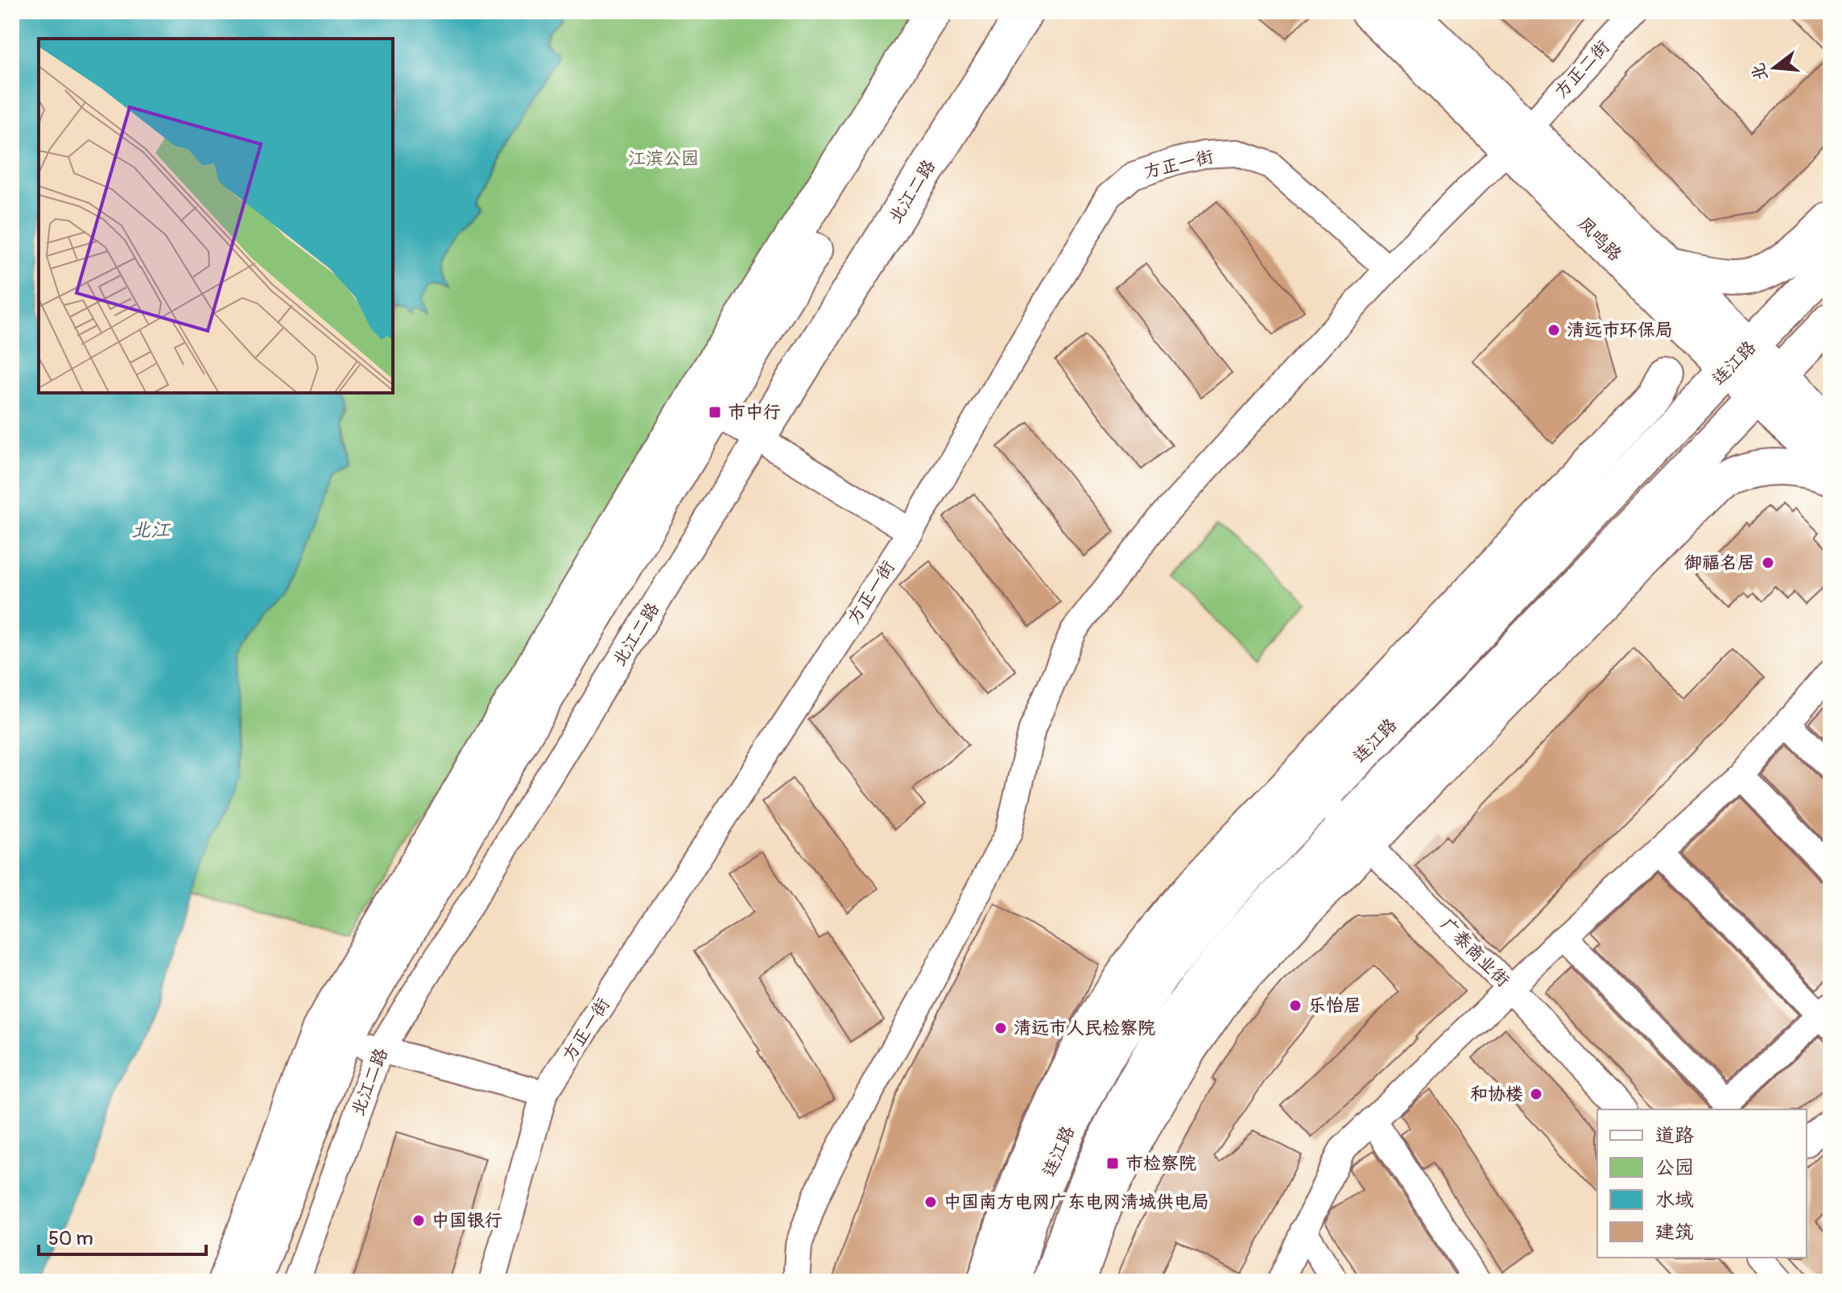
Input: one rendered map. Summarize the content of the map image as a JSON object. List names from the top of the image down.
{
  "streets": {
    "main road": ["北江二路", "凤鸣路", "连江路"],
    "street": ["方正二街", "方正一街", "广泰商业街"]
  },
  "crossings": [
    ["方正二街", "凤鸣路"],
    ["凤鸣路", "连江路"],
    ["连江路", "广泰商业街"]
  ],
  "water": ["北江"],
  "parks": ["江滨公园"],
  "places": {
    "other": [
      "清远市环保局",
      "御福名居",
      "乐怡居",
      "清远市人民检察院",
      "和协楼",
      "中国南方电网广东电网清城供电局",
      "中国银行"
    ],
    "transit": ["市中行", "市检察院"]
  },
  "legend": [
    "道路",
    "公园",
    "水域",
    "建筑"
  ],
  "scale_bar": "50 m",
  "north": "left"
}
